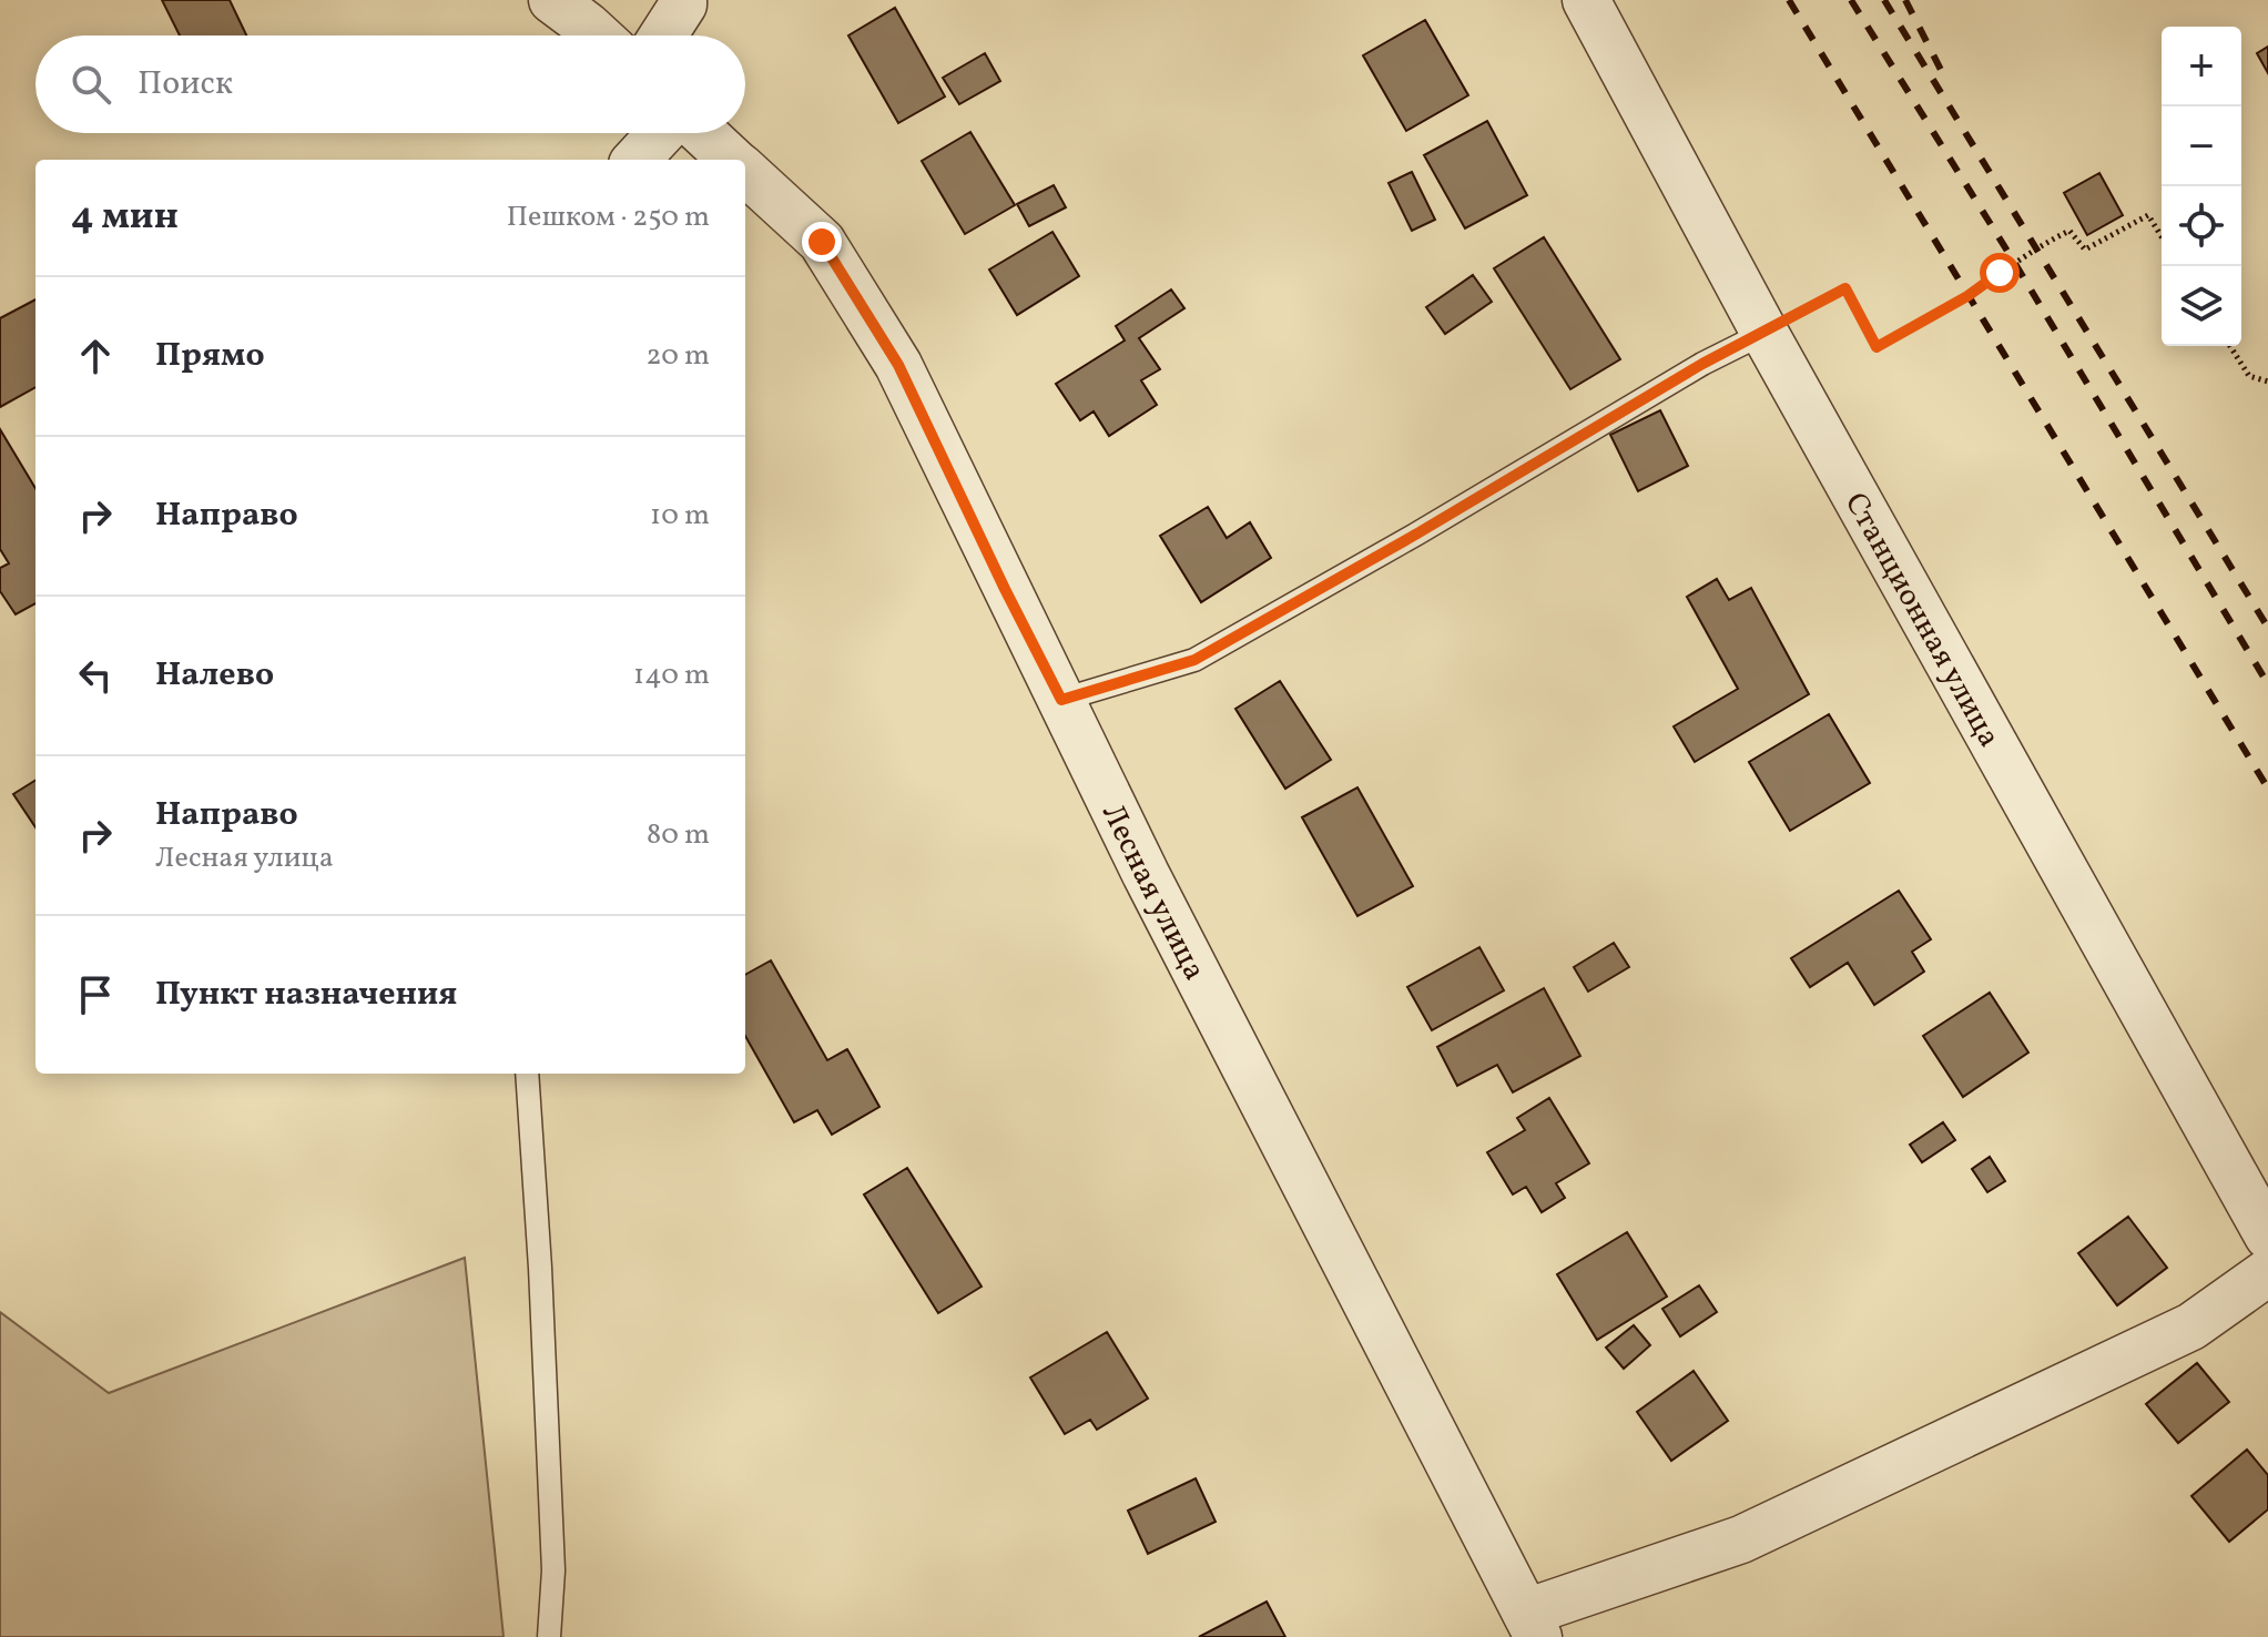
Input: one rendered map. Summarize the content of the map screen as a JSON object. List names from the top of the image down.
{
  "streets": {
    "street": ["Станционная улица", "Лесная улица"]
  },
  "page": {
    "map_buttons": ["+", "−"],
    "search": "Поиск",
    "heading": ["4 мин", "Пешком · 250 m"],
    "list": [
      ["Прямо", "20 m"],
      ["Направо", "10 m"],
      ["Налево", "140 m"],
      ["Направо", "Лесная улица", "80 m"],
      "Пункт назначения"
    ]
  }
}
